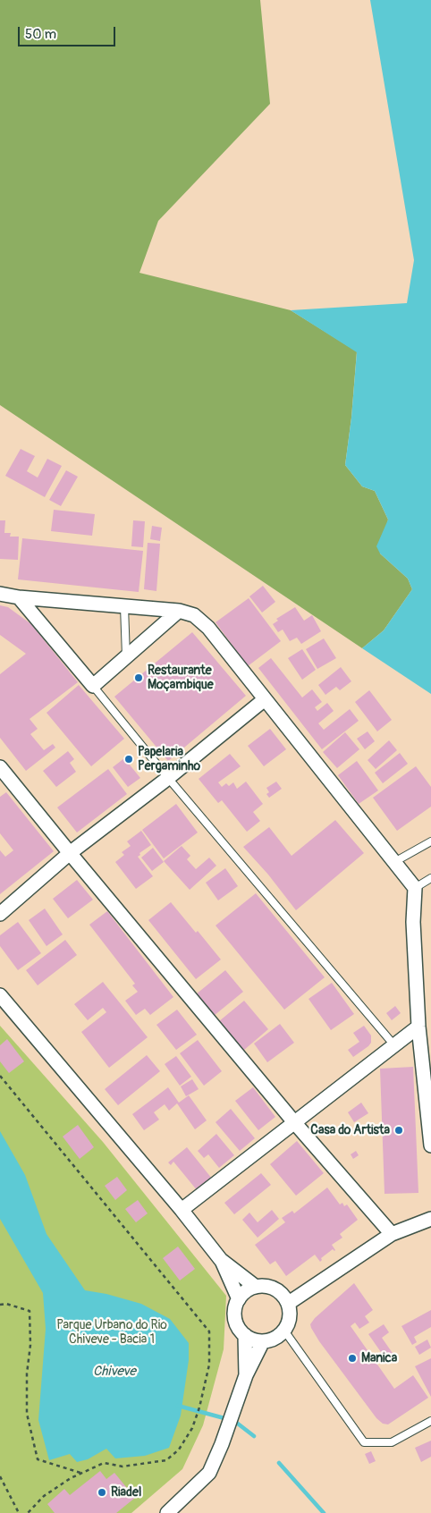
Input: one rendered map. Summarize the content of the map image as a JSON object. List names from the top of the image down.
{
  "water": ["Chiveve"],
  "parks": ["Parque Urbano do Rio Chiveve - Bacia 1"],
  "places": [
    "Restaurante Moçambique",
    "Papelaria Pergaminho",
    "Casa do Artista",
    "Manica",
    "Riadel"
  ],
  "scale_bar": "50 m"
}
